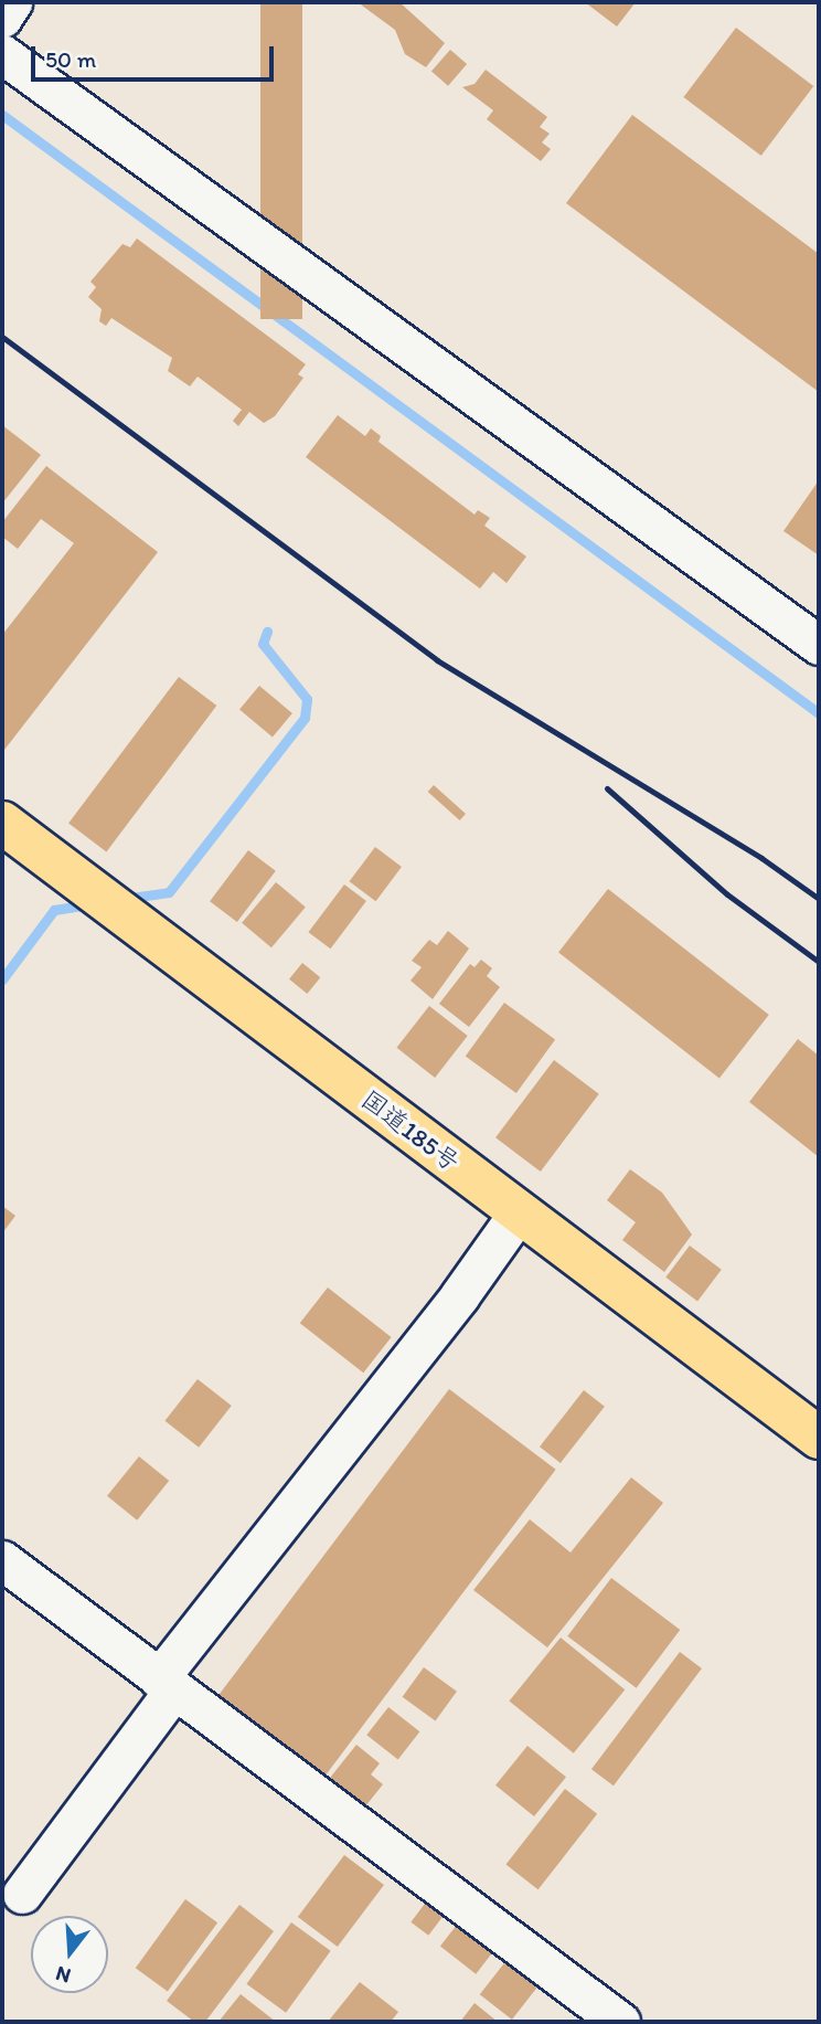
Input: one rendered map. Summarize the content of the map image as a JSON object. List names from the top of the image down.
{
  "streets": {
    "highway": ["国道185号"]
  },
  "scale_bar": "50 m",
  "north": "bottom"
}
